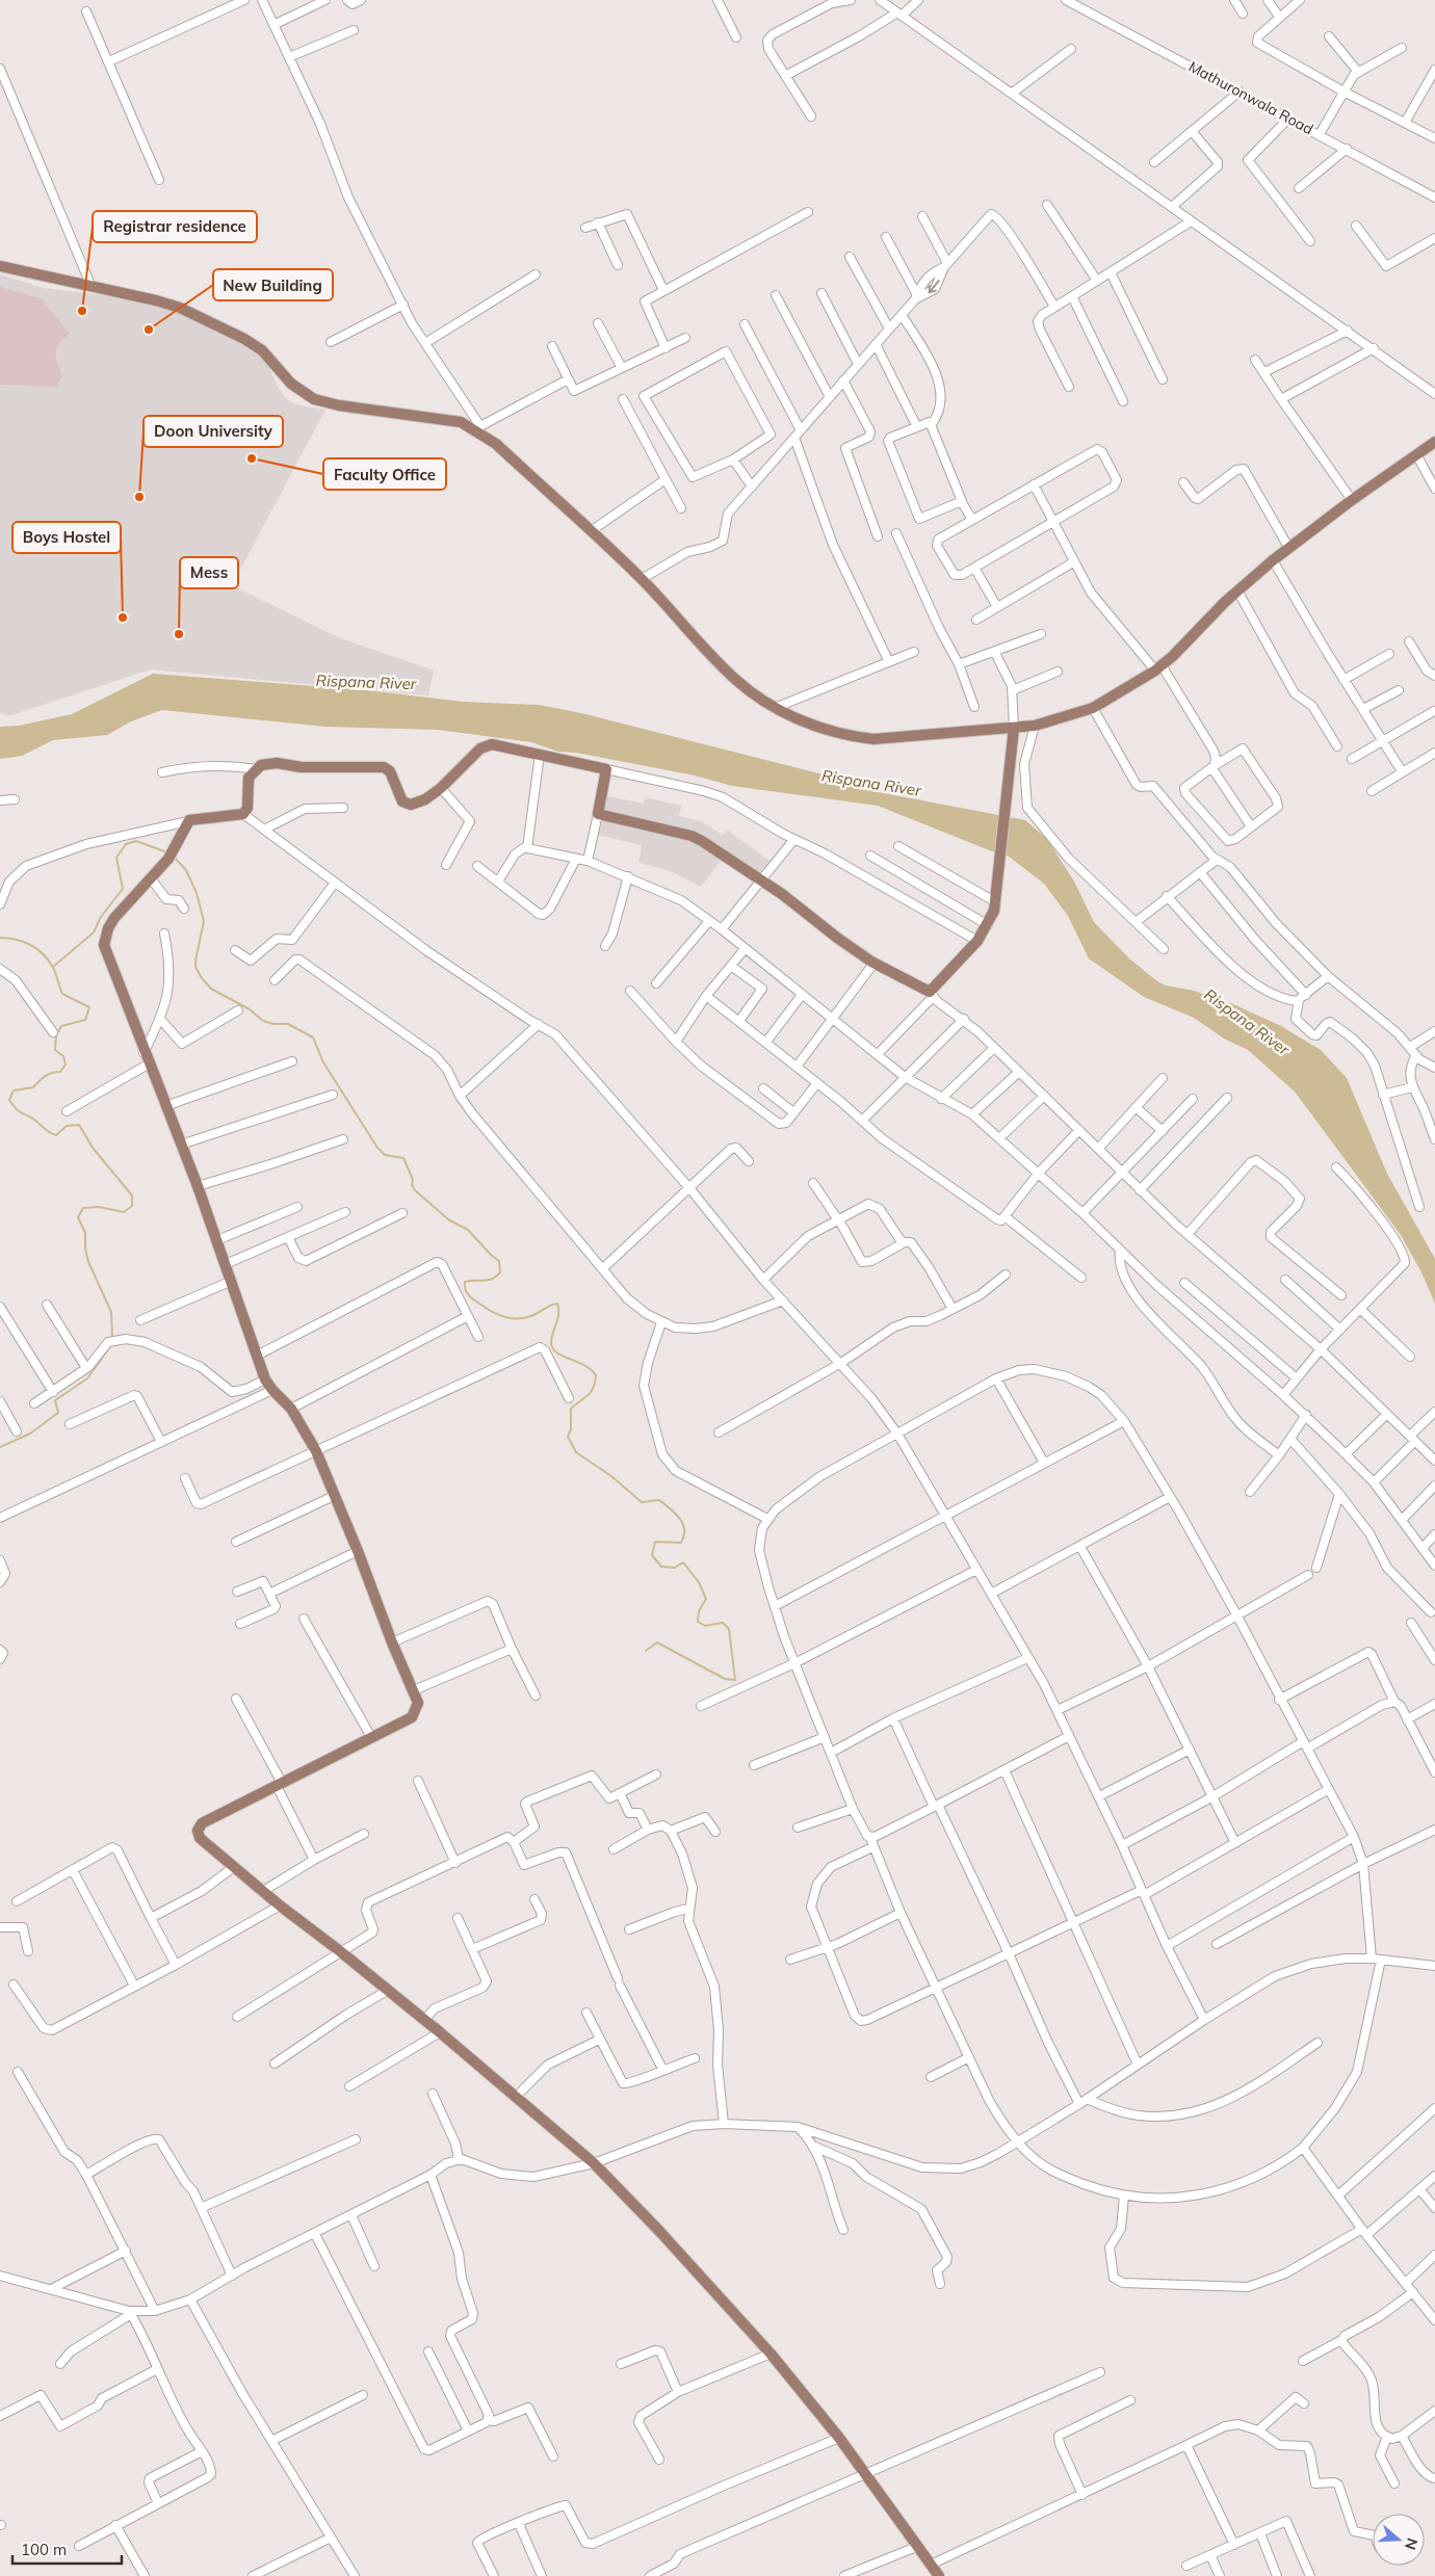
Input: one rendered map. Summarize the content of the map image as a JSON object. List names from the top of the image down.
{
  "streets": {
    "street": ["Mathuronwala Road"]
  },
  "water": ["Rispana River"],
  "places": [
    "Registrar residence",
    "New Building",
    "Faculty Office",
    "Doon University",
    "Boys Hostel",
    "Mess"
  ],
  "scale_bar": "100 m",
  "north": "right"
}
